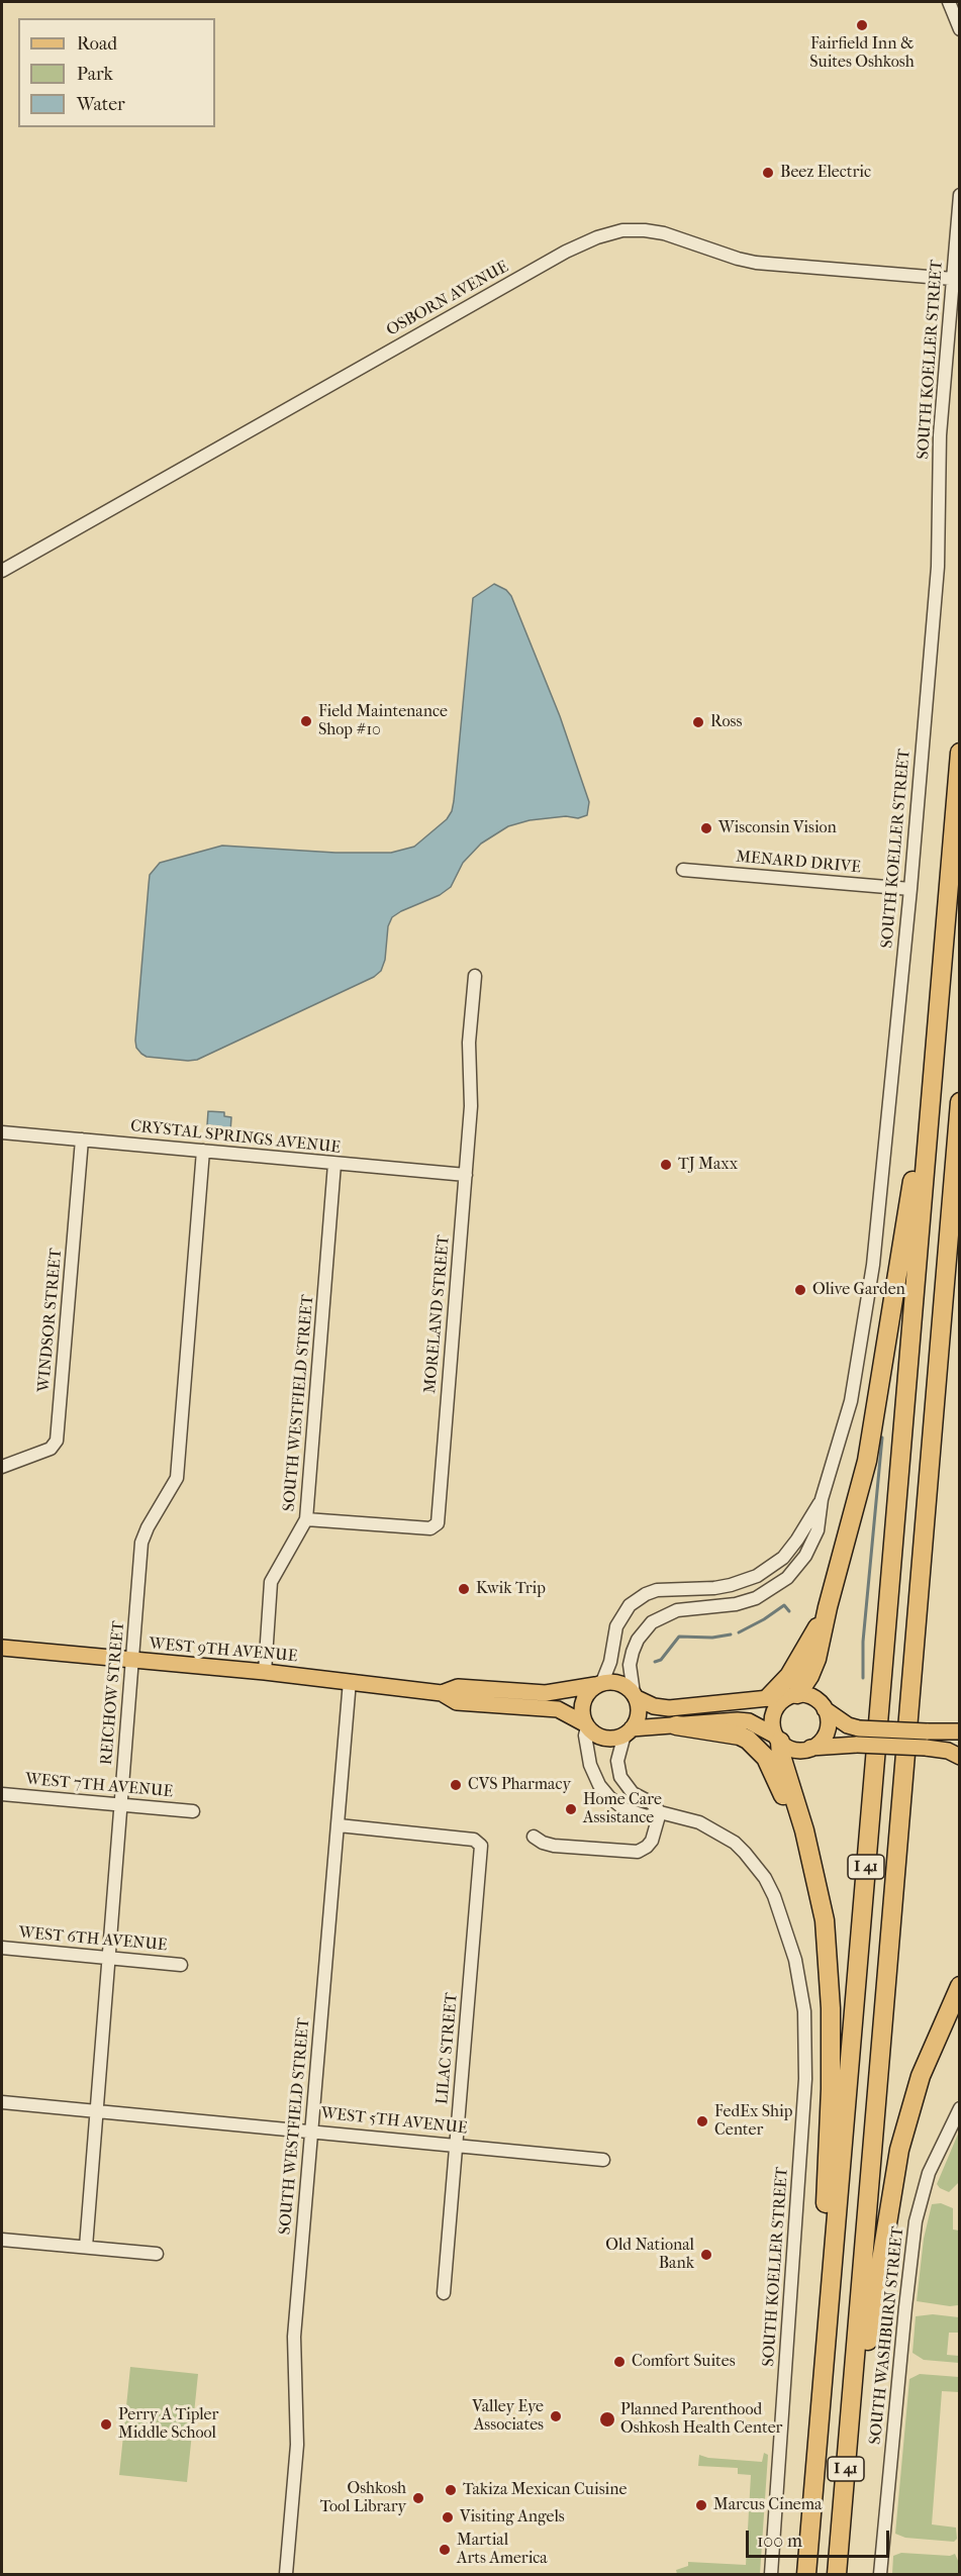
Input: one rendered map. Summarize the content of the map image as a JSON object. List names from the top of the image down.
{
  "streets": {
    "highway": ["I 41"],
    "main road": ["WEST 9TH AVENUE"],
    "street": [
      "OSBORN AVENUE",
      "SOUTH KOELLER STREET",
      "MENARD DRIVE",
      "CRYSTAL SPRINGS AVENUE",
      "MORELAND STREET",
      "WINDSOR STREET",
      "SOUTH WESTFIELD STREET",
      "REICHOW STREET",
      "WEST 7TH AVENUE",
      "WEST 6TH AVENUE",
      "LILAC STREET",
      "WEST 5TH AVENUE",
      "SOUTH WASHBURN STREET"
    ]
  },
  "crossings": [
    ["OSBORN AVENUE", "SOUTH KOELLER STREET"],
    ["SOUTH KOELLER STREET", "MENARD DRIVE"],
    ["SOUTH KOELLER STREET", "WEST 9TH AVENUE"],
    ["CRYSTAL SPRINGS AVENUE", "MORELAND STREET"],
    ["CRYSTAL SPRINGS AVENUE", "WINDSOR STREET"],
    ["CRYSTAL SPRINGS AVENUE", "SOUTH WESTFIELD STREET"],
    ["CRYSTAL SPRINGS AVENUE", "REICHOW STREET"],
    ["MORELAND STREET", "SOUTH WESTFIELD STREET"],
    ["SOUTH WESTFIELD STREET", "WEST 9TH AVENUE"],
    ["SOUTH WESTFIELD STREET", "LILAC STREET"],
    ["SOUTH WESTFIELD STREET", "WEST 5TH AVENUE"],
    ["WEST 9TH AVENUE", "REICHOW STREET"],
    ["REICHOW STREET", "WEST 7TH AVENUE"],
    ["REICHOW STREET", "WEST 6TH AVENUE"],
    ["REICHOW STREET", "WEST 5TH AVENUE"],
    ["LILAC STREET", "WEST 5TH AVENUE"]
  ],
  "places": [
    "Fairfield Inn & Suites Oshkosh",
    "Beez Electric",
    "Field Maintenance Shop #10",
    "Ross",
    "Wisconsin Vision",
    "TJ Maxx",
    "Olive Garden",
    "Kwik Trip",
    "CVS Pharmacy",
    "Home Care Assistance",
    "FedEx Ship Center",
    "Old National Bank",
    "Comfort Suites",
    "Valley Eye Associates",
    "Planned Parenthood Oshkosh Health Center",
    "Perry A Tipler Middle School",
    "Takiza Mexican Cuisine",
    "Oshkosh Tool Library",
    "Marcus Cinema",
    "Visiting Angels",
    "Martial Arts America"
  ],
  "legend": ["Road", "Park", "Water"],
  "scale_bar": "100 m"
}
